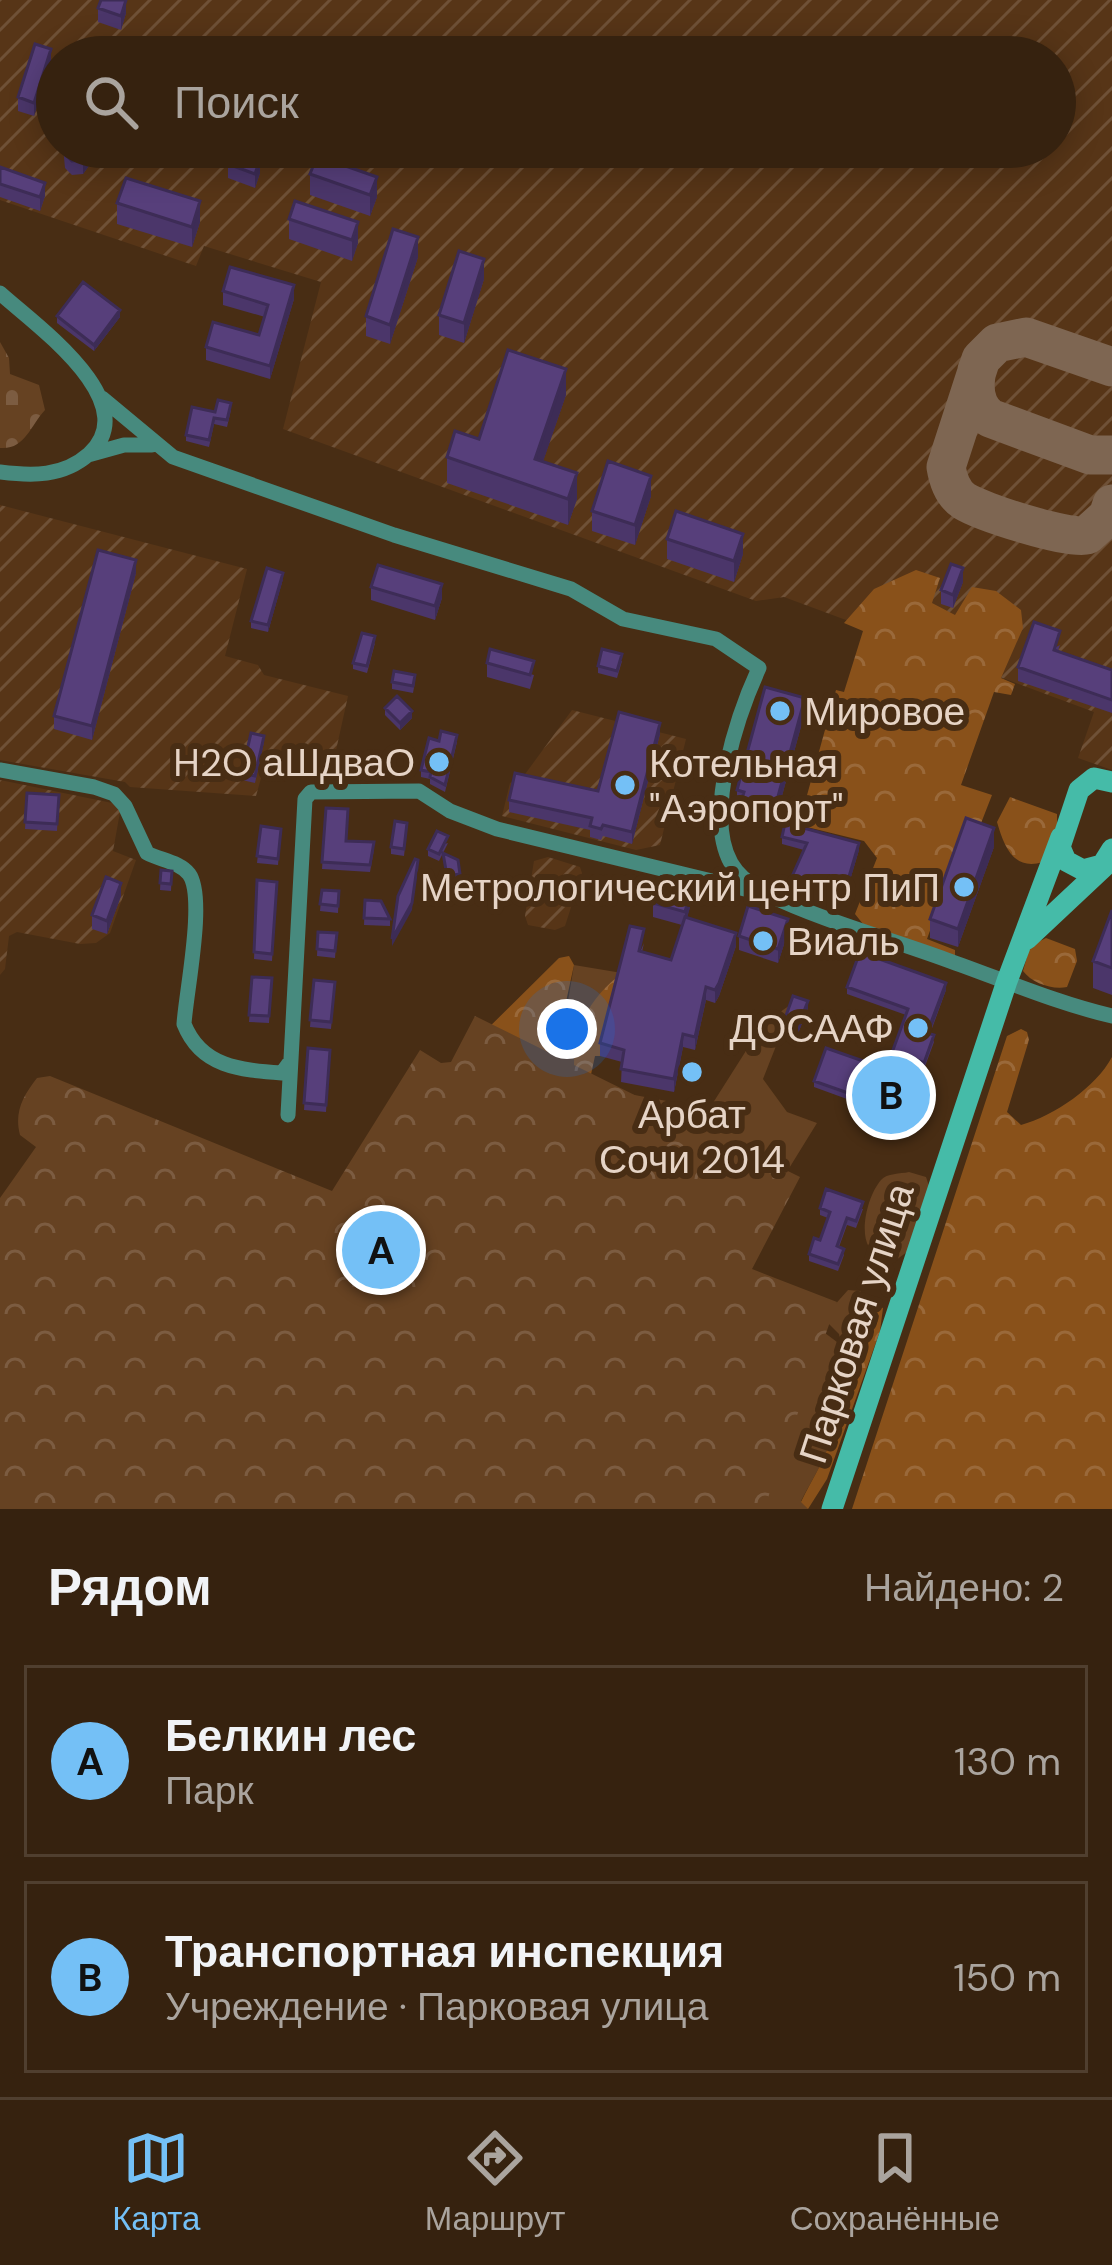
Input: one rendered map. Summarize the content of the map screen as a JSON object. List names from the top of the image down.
{
  "streets": {
    "main road": ["Парковая улица"]
  },
  "places": [
    "Мировое",
    "H2O аШдваО",
    "Котельная \"Аэропорт\"",
    "Метрологический центр ПиП",
    "Виаль",
    "ДОСААФ",
    "Арбат Сочи 2014"
  ],
  "page": {
    "search": "Поиск",
    "pins": ["B", "A"],
    "heading": ["Рядом", "Найдено: 2"],
    "list": [
      {
        "mark": "A",
        "name": "Белкин лес",
        "note": "Парк",
        "value": "130 m"
      },
      {
        "mark": "B",
        "name": "Транспортная инспекция",
        "note": "Учреждение · Парковая улица",
        "value": "150 m"
      }
    ],
    "nav": ["Карта", "Маршрут", "Сохранённые"]
  }
}
